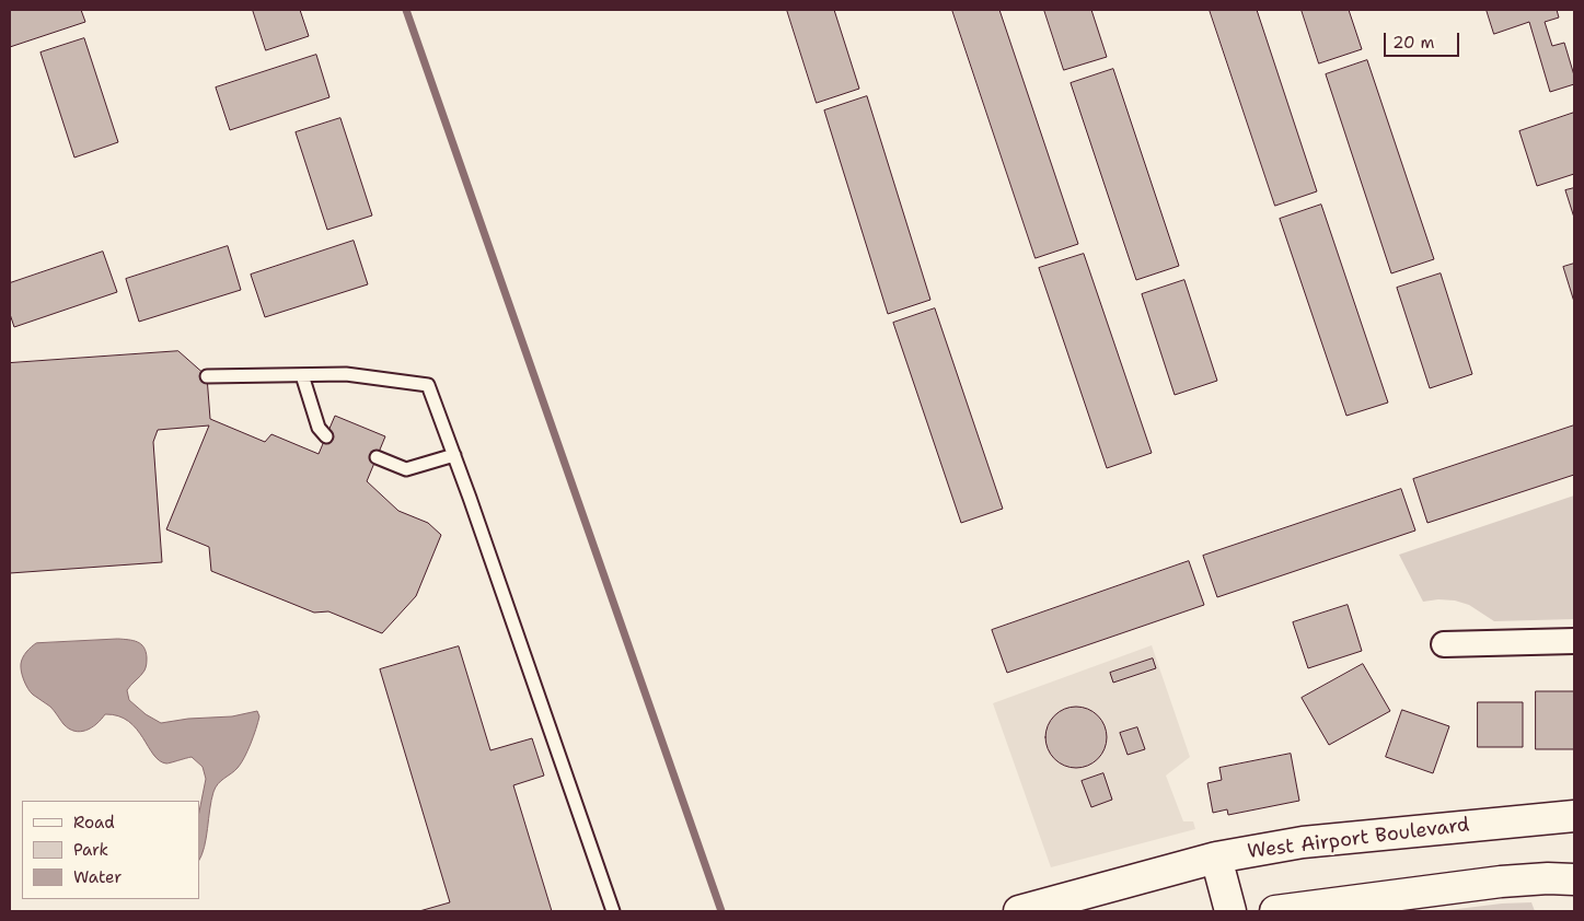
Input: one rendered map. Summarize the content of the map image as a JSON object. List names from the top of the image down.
{
  "streets": {
    "main road": ["West Airport Boulevard"]
  },
  "legend": ["Road", "Park", "Water"],
  "scale_bar": "20 m"
}
